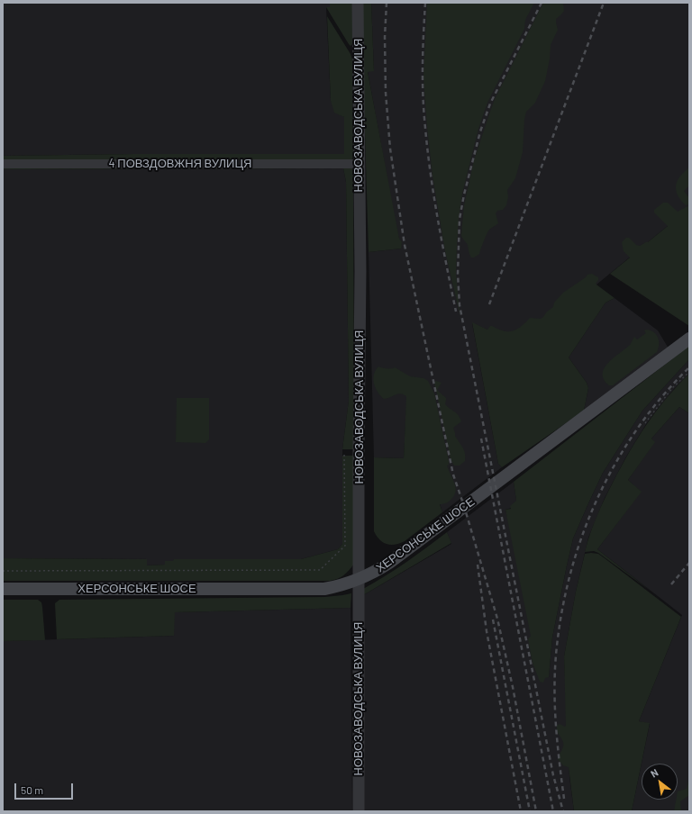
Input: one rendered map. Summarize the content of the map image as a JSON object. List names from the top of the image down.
{
  "streets": {
    "main road": ["ХЕРСОНСЬКЕ ШОСЕ"],
    "street": ["НОВОЗАВОДСЬКА ВУЛИЦЯ", "4 ПОВЗДОВЖНЯ ВУЛИЦЯ"]
  },
  "crossings": [
    ["НОВОЗАВОДСЬКА ВУЛИЦЯ", "4 ПОВЗДОВЖНЯ ВУЛИЦЯ"],
    ["НОВОЗАВОДСЬКА ВУЛИЦЯ", "ХЕРСОНСЬКЕ ШОСЕ"]
  ],
  "scale_bar": "50 m",
  "north": "top left"
}
